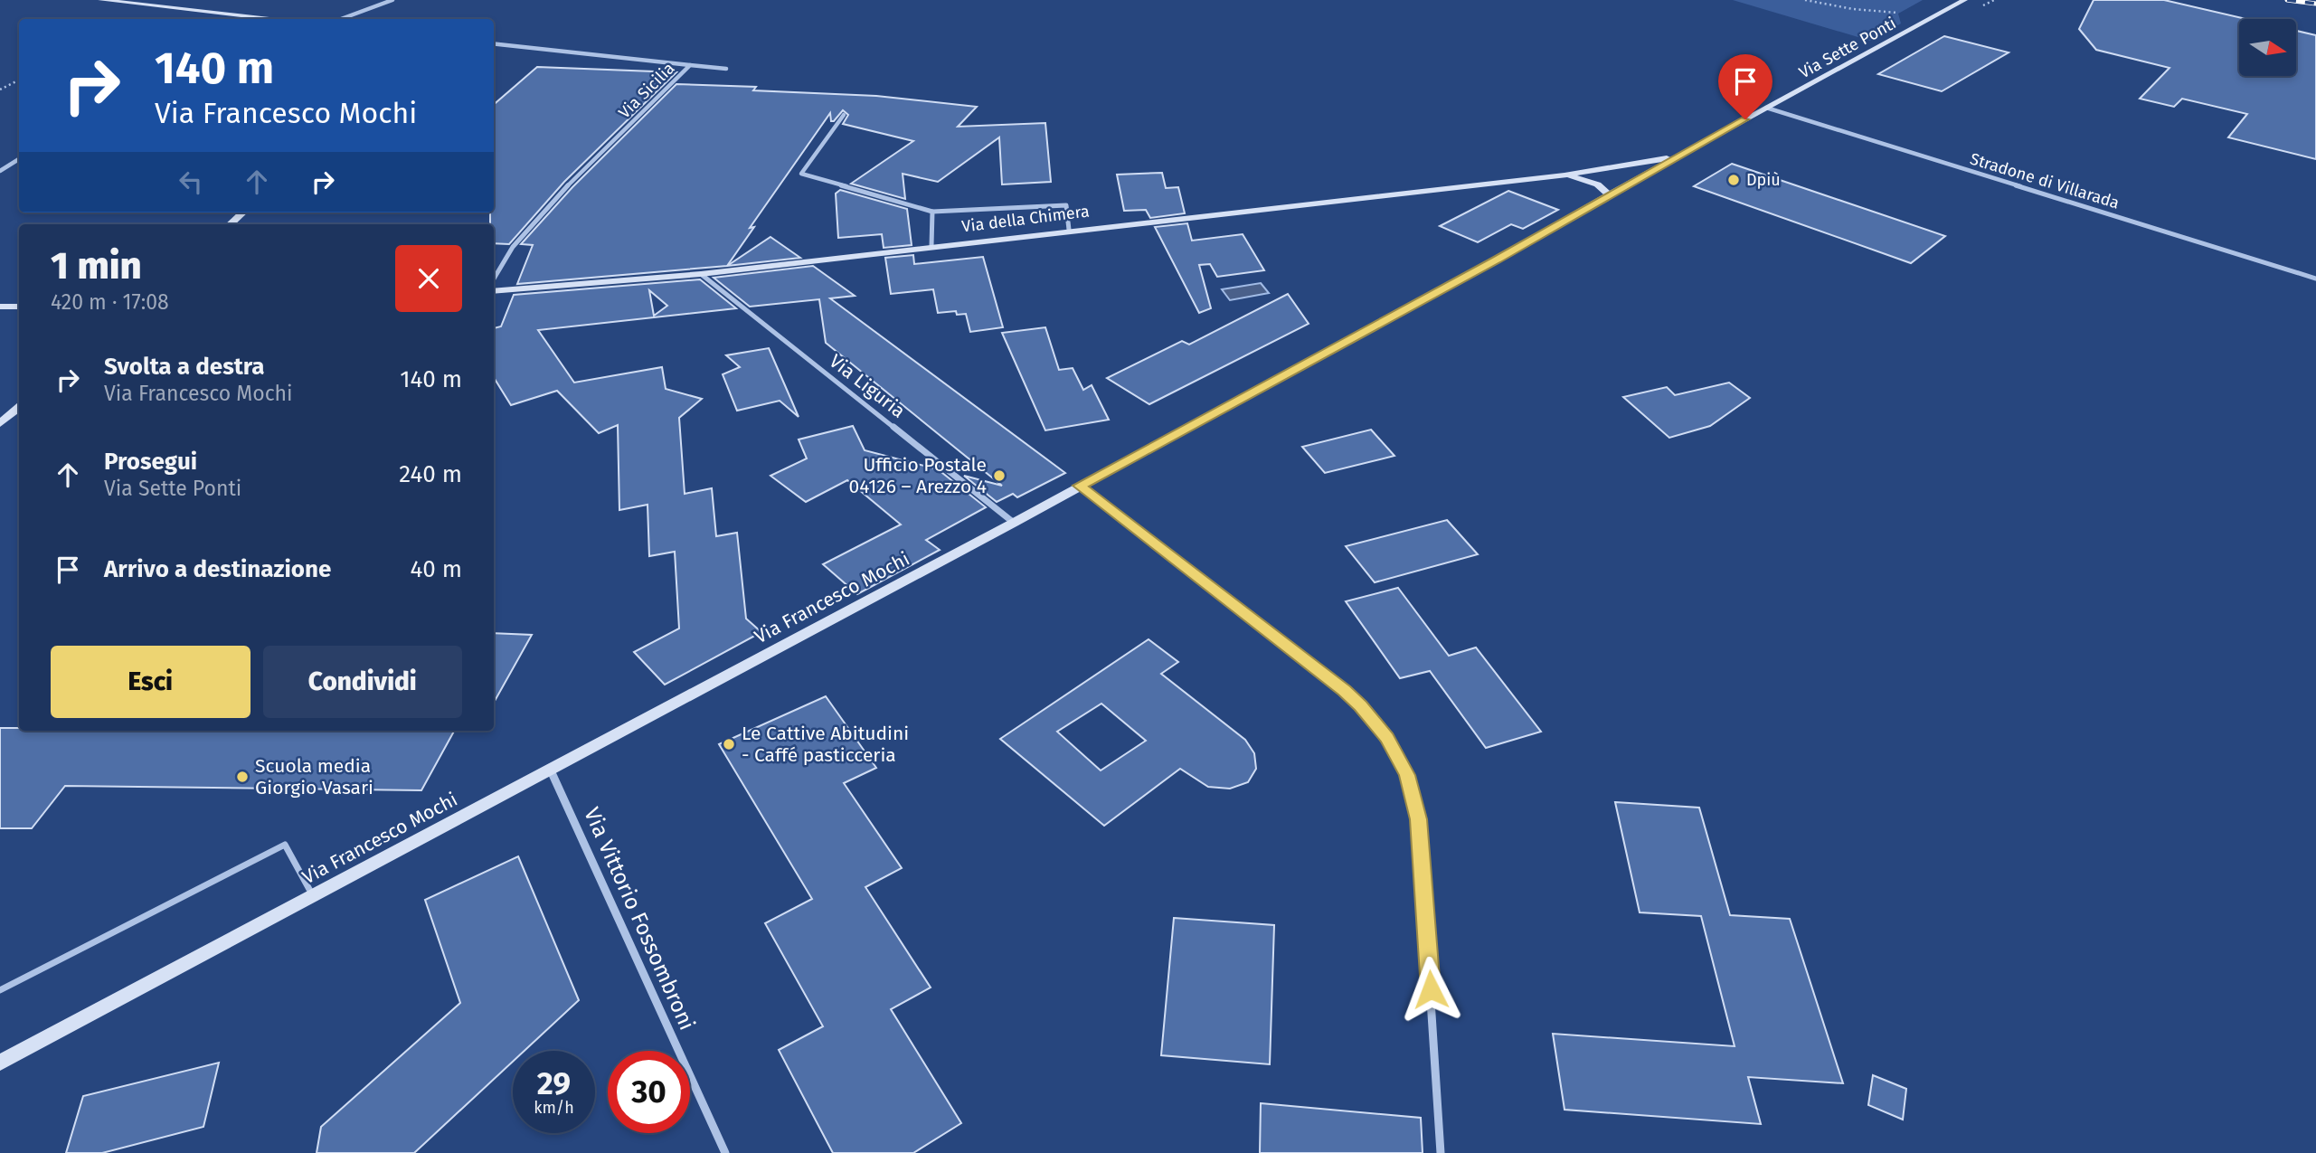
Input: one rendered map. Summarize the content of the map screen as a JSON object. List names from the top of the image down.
{
  "streets": {
    "main road": ["Via Sette Ponti", "Via della Chimera", "Via Francesco Mochi"],
    "street": [
      "Via Sicilia",
      "Stradone di Villarada",
      "Via Liguria",
      "Via Vittorio Fossombroni"
    ]
  },
  "crossings": [
    ["Via Sette Ponti", "Stradone di Villarada"],
    ["Via Sette Ponti", "Via della Chimera"],
    ["Via Sette Ponti", "Via Francesco Mochi"],
    ["Via della Chimera", "Via Liguria"],
    ["Via della Chimera", "Via Francesco Mochi"],
    ["Via Liguria", "Via Francesco Mochi"],
    ["Via Francesco Mochi", "Via Vittorio Fossombroni"]
  ],
  "places": [
    "Dpiù",
    "Ufficio Postale 04126 – Arezzo 4",
    "Le Cattive Abitudini - Caffé pasticceria",
    "Scuola media Giorgio Vasari"
  ],
  "north": "right",
  "page": {
    "turn": ["140 m", "Via Francesco Mochi"],
    "heading": ["1 min", "420 m · 17:08"],
    "list": [
      {
        "name": "Svolta a destra",
        "note": "Via Francesco Mochi",
        "value": "140 m"
      },
      {
        "name": "Prosegui",
        "note": "Via Sette Ponti",
        "value": "240 m"
      },
      {
        "name": "Arrivo a destinazione",
        "value": "40 m"
      }
    ],
    "buttons": ["Esci", "Condividi"],
    "speed": "29 km/h",
    "limit": "30"
  }
}
